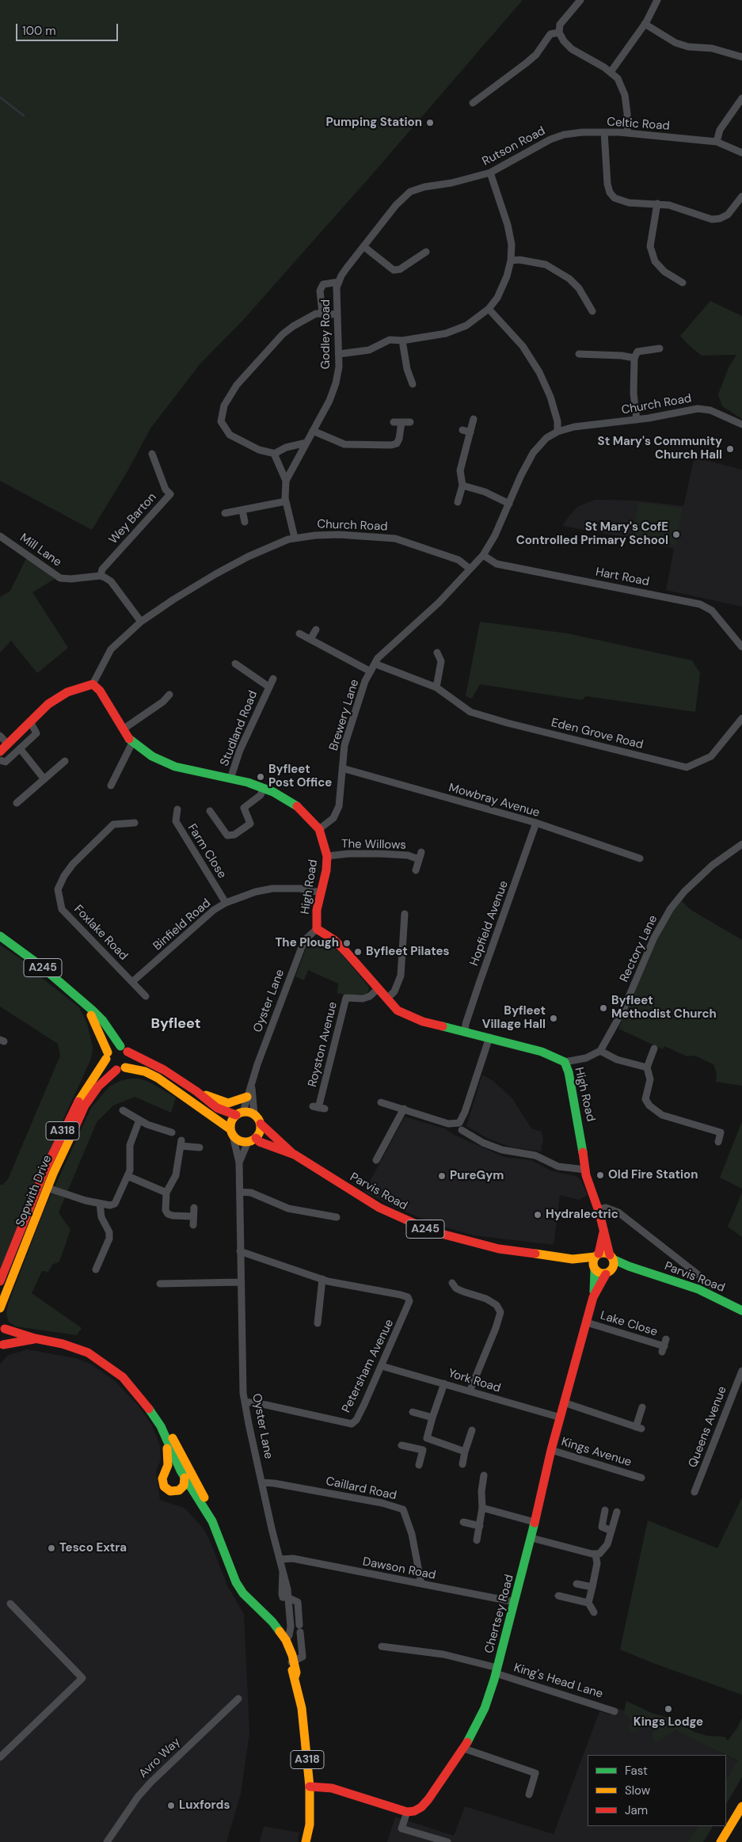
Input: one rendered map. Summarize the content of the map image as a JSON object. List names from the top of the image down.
{
  "streets": {
    "main road": [
      "High Road",
      "A245",
      "A318",
      "Sopwith Drive",
      "Parvis Road",
      "Chertsey Road"
    ],
    "street": [
      "Celtic Road",
      "Rutson Road",
      "Godley Road",
      "Church Road",
      "Wey Barton",
      "Mill Lane",
      "Hart Road",
      "Brewery Lane",
      "Studland Road",
      "Eden Grove Road",
      "Mowbray Avenue",
      "The Willows",
      "Farm Close",
      "Hopfield Avenue",
      "Binfield Road",
      "Foxlake Road",
      "Rectory Lane",
      "Oyster Lane",
      "Royston Avenue",
      "Lake Close",
      "Petersham Avenue",
      "York Road",
      "Queens Avenue",
      "Kings Avenue",
      "Caillard Road",
      "Dawson Road",
      "King's Head Lane",
      "Avro Way"
    ]
  },
  "crossings": [
    ["Celtic Road", "Rutson Road"],
    ["Rutson Road", "Godley Road"],
    ["Godley Road", "Church Road"],
    ["Church Road", "Hart Road"],
    ["Church Road", "Brewery Lane"],
    ["Church Road", "High Road"],
    ["Wey Barton", "Mill Lane"],
    ["Brewery Lane", "Eden Grove Road"],
    ["Brewery Lane", "Mowbray Avenue"],
    ["Brewery Lane", "High Road"],
    ["Studland Road", "High Road"],
    ["Mowbray Avenue", "Hopfield Avenue"],
    ["The Willows", "High Road"],
    ["Farm Close", "Binfield Road"],
    ["High Road", "Hopfield Avenue"],
    ["High Road", "Binfield Road"],
    ["High Road", "Oyster Lane"],
    ["High Road", "Royston Avenue"],
    ["High Road", "Parvis Road"],
    ["High Road", "Chertsey Road"],
    ["Binfield Road", "Foxlake Road"],
    ["A245", "Oyster Lane"],
    ["A245", "Sopwith Drive"],
    ["A245", "Parvis Road"],
    ["Oyster Lane", "A318"],
    ["Oyster Lane", "Parvis Road"],
    ["Oyster Lane", "Petersham Avenue"],
    ["Oyster Lane", "Caillard Road"],
    ["Oyster Lane", "Dawson Road"],
    ["Parvis Road", "Chertsey Road"],
    ["Lake Close", "Chertsey Road"],
    ["Petersham Avenue", "York Road"],
    ["York Road", "Chertsey Road"],
    ["Kings Avenue", "Chertsey Road"],
    ["Caillard Road", "Dawson Road"],
    ["Dawson Road", "Chertsey Road"],
    ["Chertsey Road", "King's Head Lane"]
  ],
  "districts": ["Byfleet"],
  "places": [
    "Pumping Station",
    "St Mary's Community Church Hall",
    "St Mary's CofE Controlled Primary School",
    "Byfleet Post Office",
    "The Plough",
    "Byfleet Pilates",
    "Byfleet Methodist Church",
    "Byfleet Village Hall",
    "Old Fire Station",
    "PureGym",
    "Hydralectric",
    "Tesco Extra",
    "Kings Lodge",
    "Luxfords"
  ],
  "legend": ["Fast", "Slow", "Jam"],
  "scale_bar": "100 m"
}
